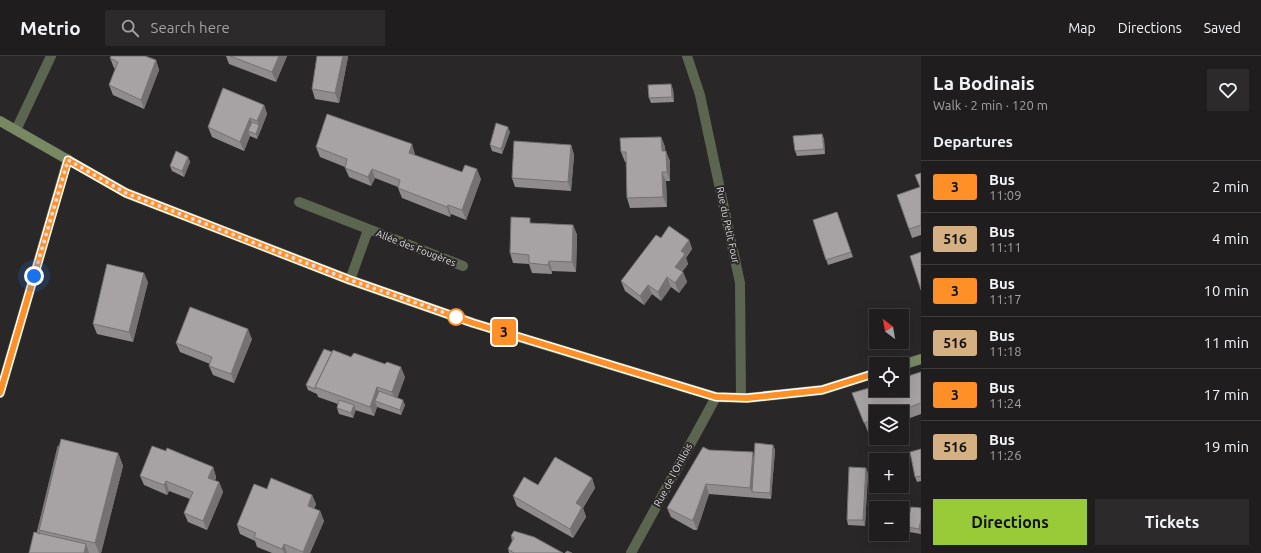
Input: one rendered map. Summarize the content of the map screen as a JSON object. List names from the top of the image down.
{
  "streets": {
    "street": ["Rue du Petit Four", "Allée des Fougères", "Rue de l'Orillois"]
  },
  "lines": ["bus line 3"],
  "north": "top left",
  "page": {
    "header": "Metrio",
    "search": "Search here",
    "nav": ["Map", "Directions", "Saved"],
    "on_map": "3",
    "heading": [
      ["La Bodinais", "Walk · 2 min · 120 m"],
      "Departures"
    ],
    "list": [
      {
        "mark": "3",
        "name": "Bus",
        "note": "11:09",
        "value": "2 min"
      },
      {
        "mark": "516",
        "name": "Bus",
        "note": "11:11",
        "value": "4 min"
      },
      {
        "mark": "3",
        "name": "Bus",
        "note": "11:17",
        "value": "10 min"
      },
      {
        "mark": "516",
        "name": "Bus",
        "note": "11:18",
        "value": "11 min"
      },
      {
        "mark": "3",
        "name": "Bus",
        "note": "11:24",
        "value": "17 min"
      },
      {
        "mark": "516",
        "name": "Bus",
        "note": "11:26",
        "value": "19 min"
      }
    ],
    "map_buttons": ["+", "−"],
    "buttons": ["Directions", "Tickets"]
  }
}
